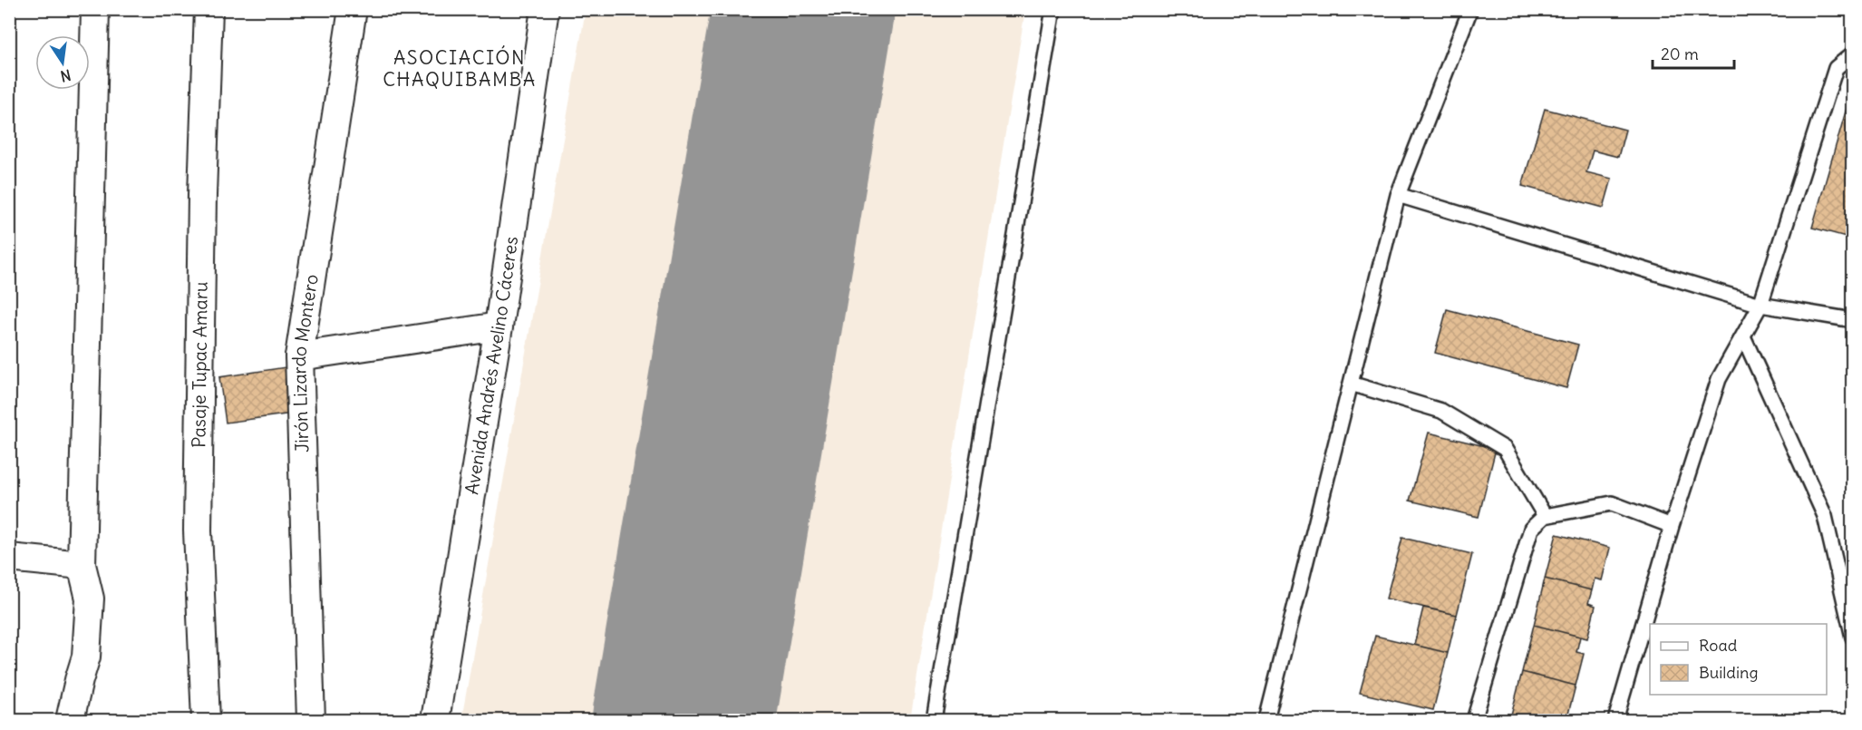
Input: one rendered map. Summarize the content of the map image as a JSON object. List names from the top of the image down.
{
  "streets": {
    "street": ["Jirón Lizardo Montero", "Pasaje Tupac Amaru", "Avenida Andrés Avelino Cáceres"]
  },
  "districts": ["ASOCIACIÓN CHAQUIBAMBA"],
  "legend": ["Road", "Building"],
  "scale_bar": "20 m",
  "north": "bottom"
}
